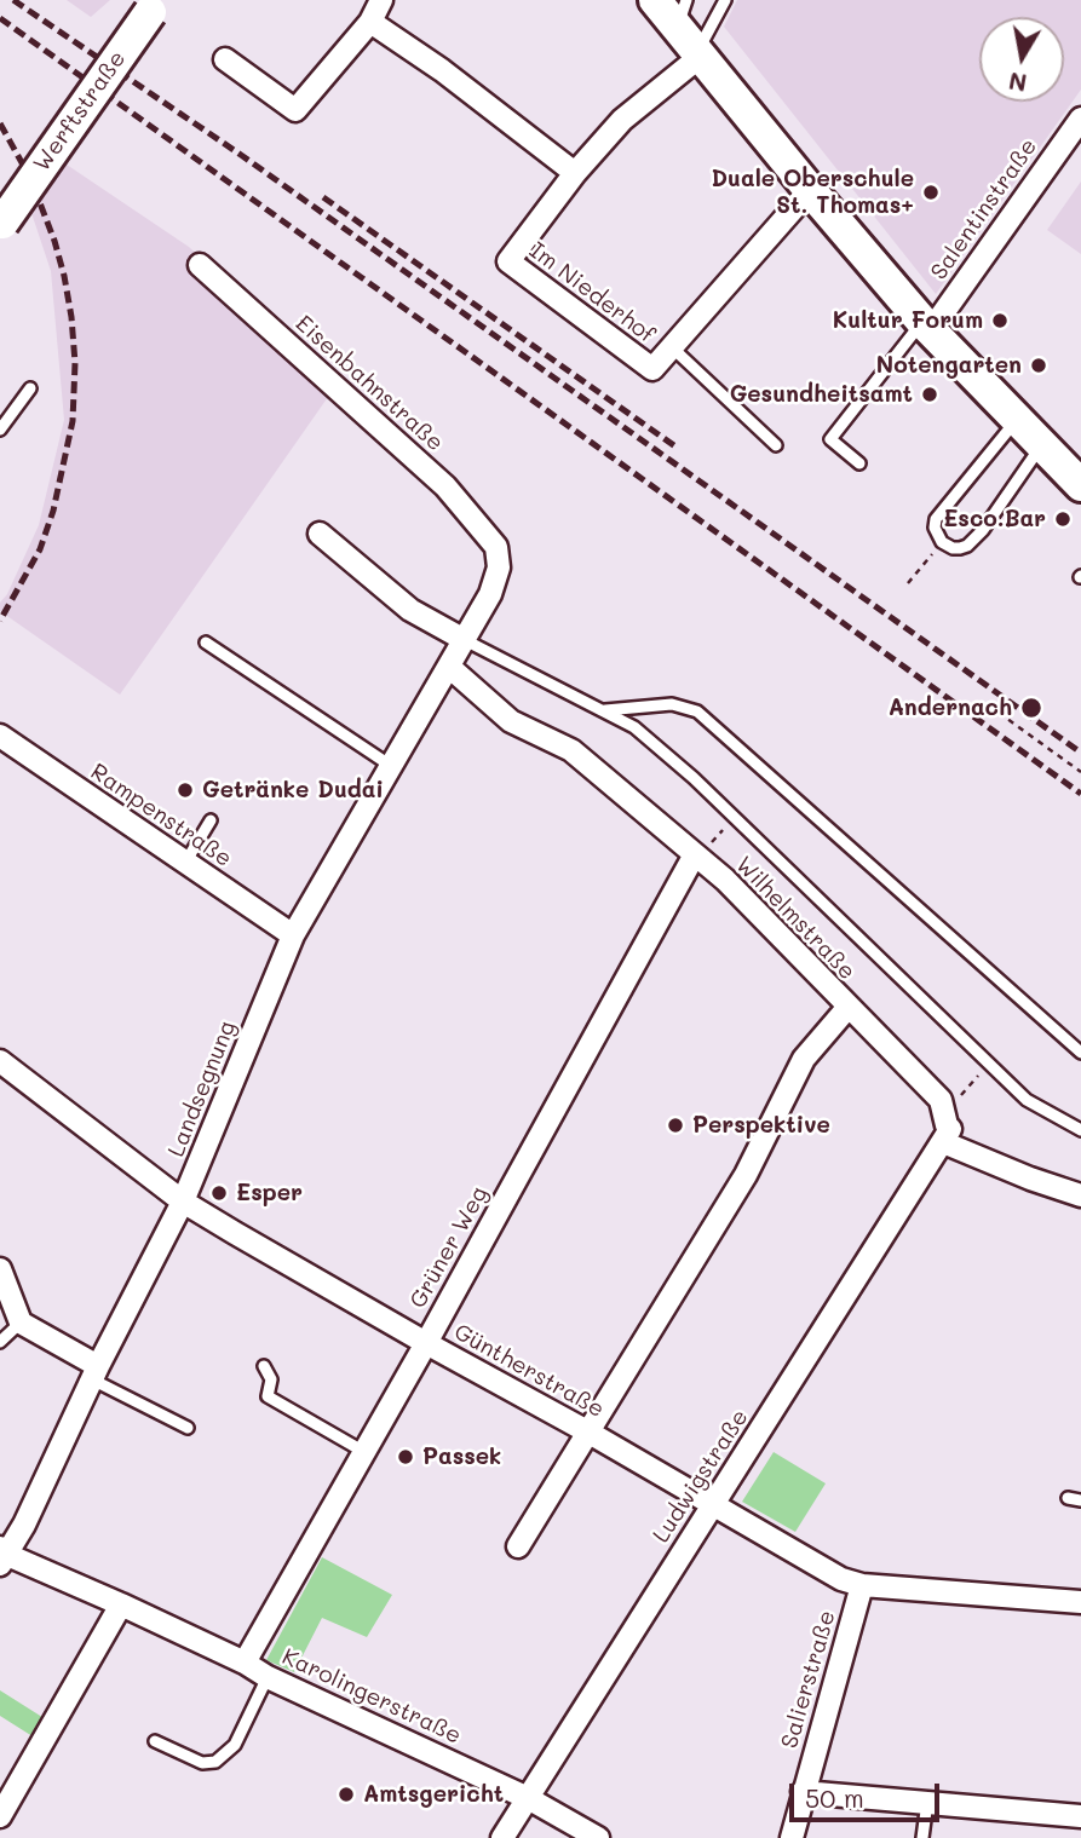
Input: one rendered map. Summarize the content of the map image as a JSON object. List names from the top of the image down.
{
  "streets": {
    "street": [
      "Werftstraße",
      "Salentinstraße",
      "Im Niederhof",
      "Eisenbahnstraße",
      "Rampenstraße",
      "Wilhelmstraße",
      "Landsegnung",
      "Grüner Weg",
      "Güntherstraße",
      "Ludwigstraße",
      "Salierstraße",
      "Karolingerstraße"
    ]
  },
  "crossings": [
    ["Eisenbahnstraße", "Landsegnung"],
    ["Rampenstraße", "Landsegnung"],
    ["Wilhelmstraße", "Landsegnung"],
    ["Wilhelmstraße", "Grüner Weg"],
    ["Wilhelmstraße", "Ludwigstraße"],
    ["Landsegnung", "Güntherstraße"],
    ["Landsegnung", "Karolingerstraße"],
    ["Grüner Weg", "Güntherstraße"],
    ["Grüner Weg", "Karolingerstraße"],
    ["Güntherstraße", "Ludwigstraße"],
    ["Güntherstraße", "Salierstraße"],
    ["Ludwigstraße", "Karolingerstraße"]
  ],
  "places": [
    "Duale Oberschule St. Thomas+",
    "Kultur Forum",
    "Notengarten",
    "Gesundheitsamt",
    "Esco.Bar",
    "Andernach",
    "Getränke Dudai",
    "Perspektive",
    "Esper",
    "Passek",
    "Amtsgericht"
  ],
  "scale_bar": "50 m",
  "north": "bottom"
}
